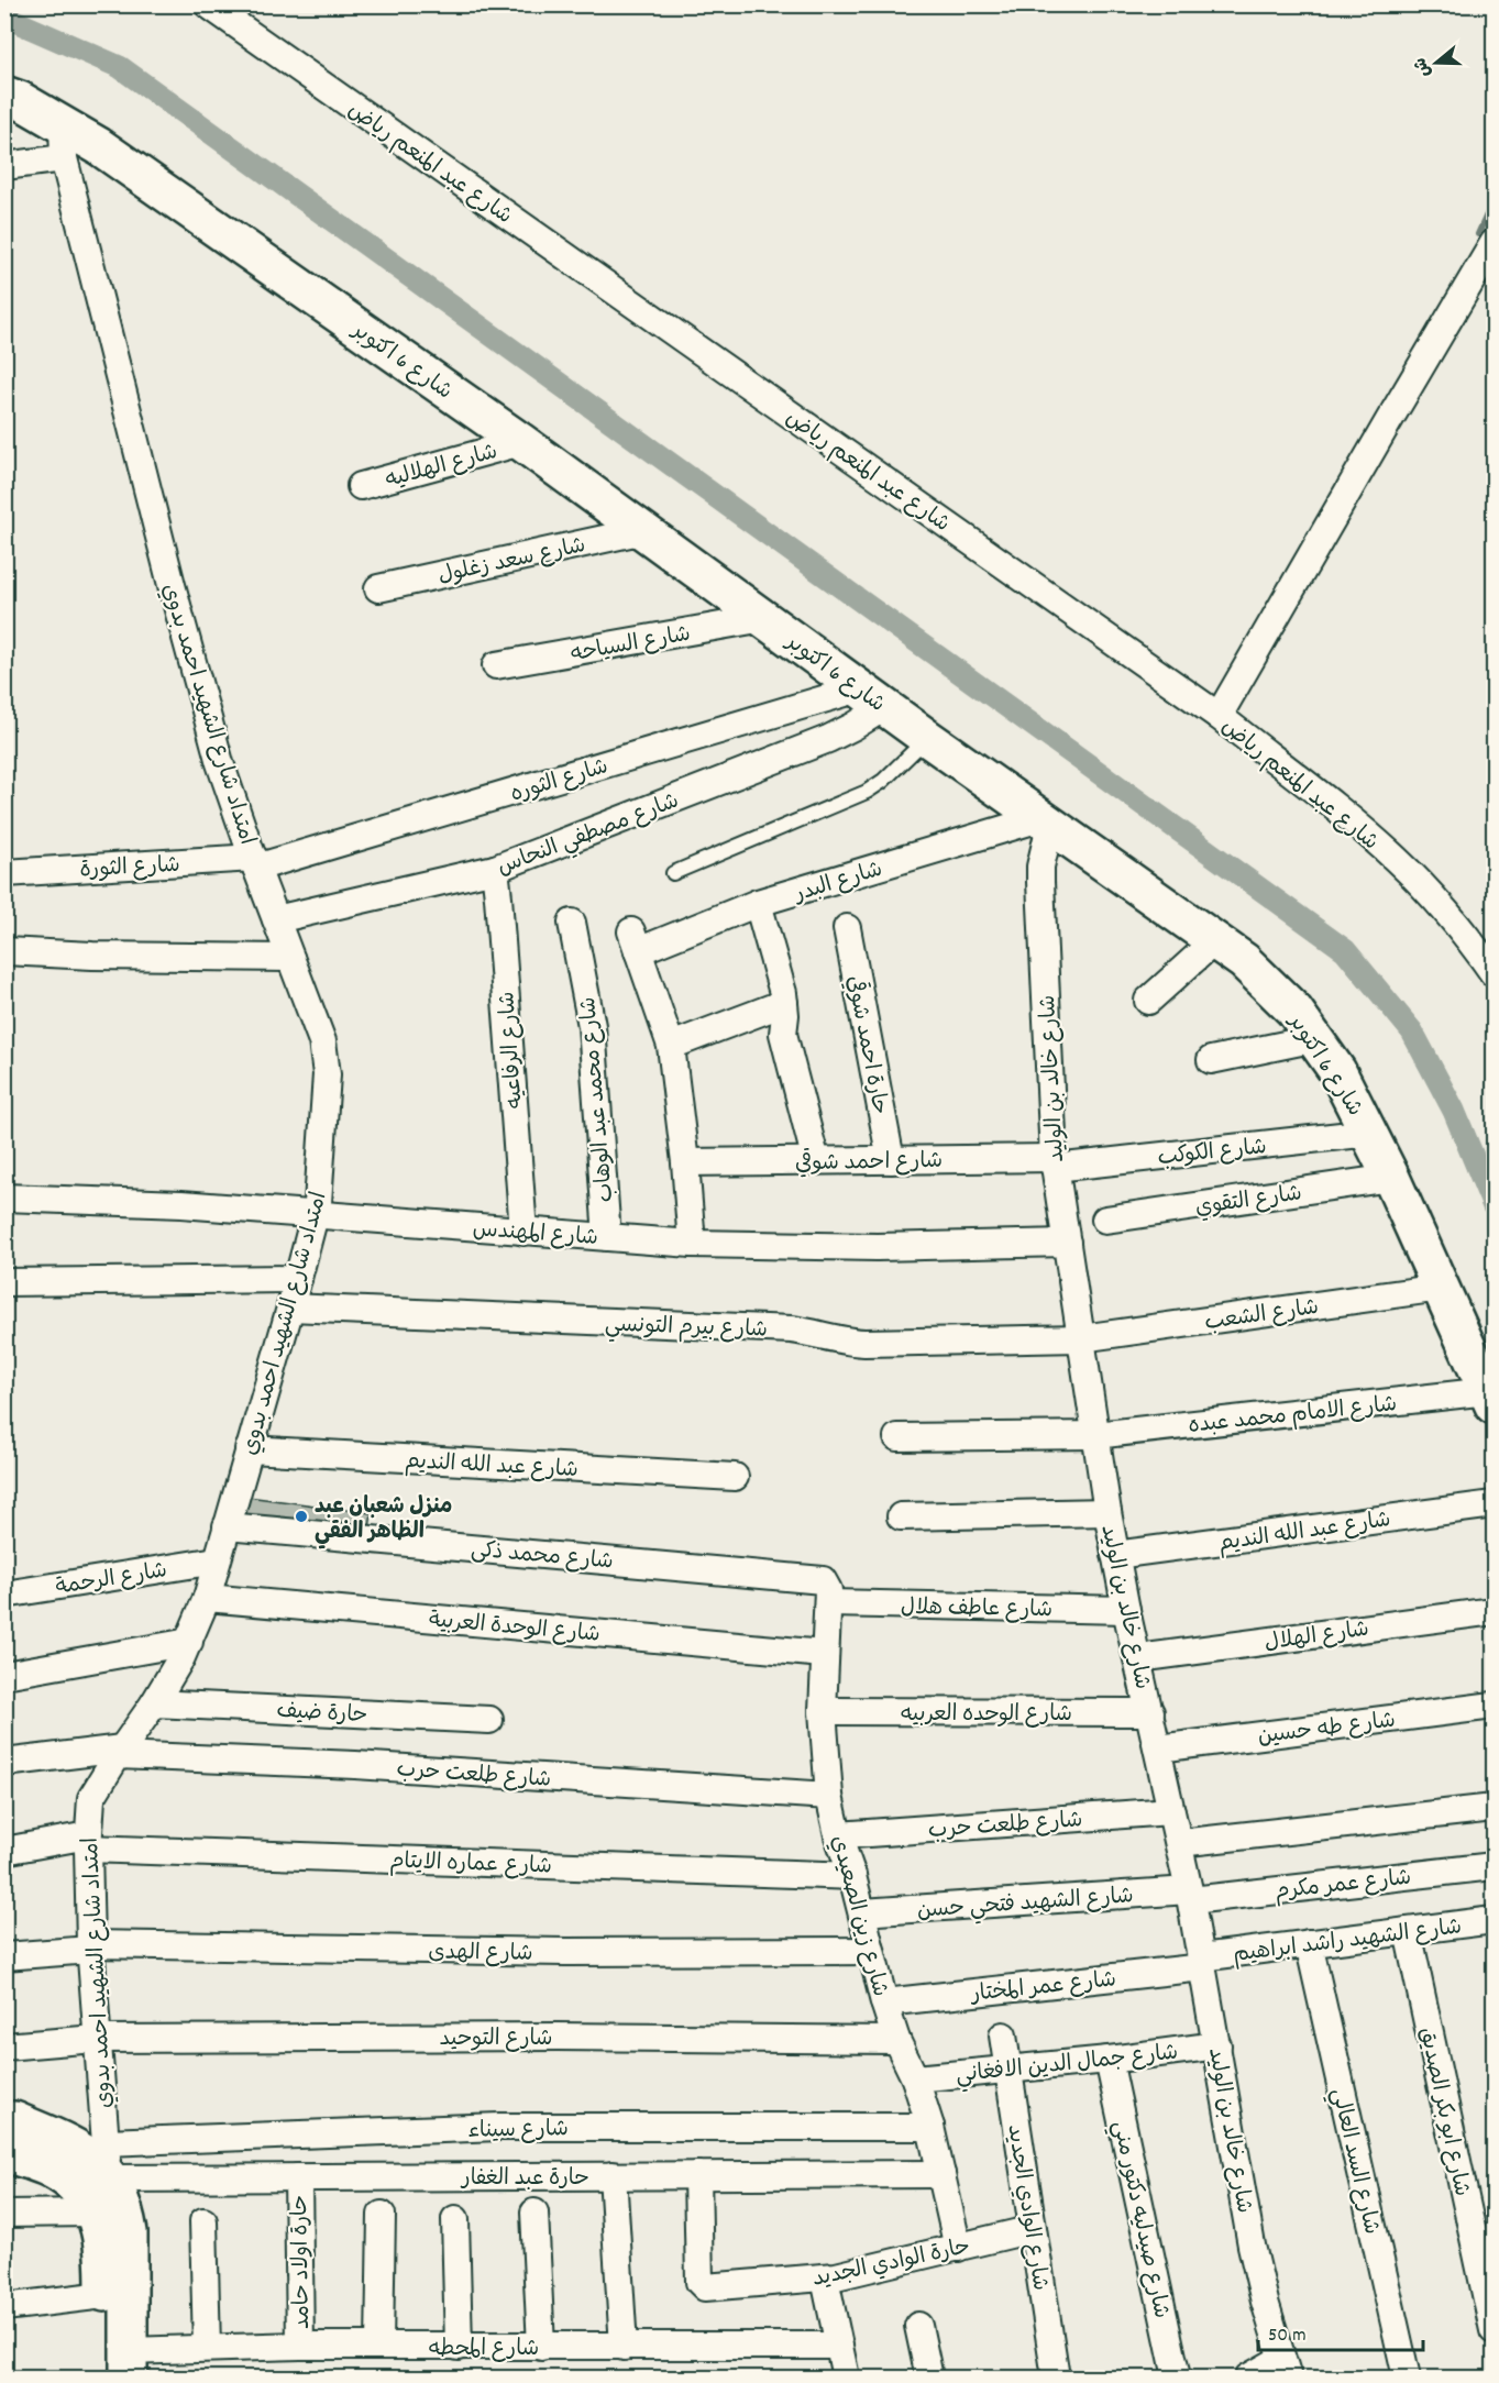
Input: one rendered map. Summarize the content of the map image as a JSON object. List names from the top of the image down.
{
  "streets": {
    "main road": ["شارع 6 اكتوبر"],
    "street": [
      "شارع عبد المنعم رياض",
      "شارع الهلاليه",
      "شارع سعد زغلول",
      "شارع السياحه",
      "امتداد شارع الشهيد احمد بدوي",
      "شارع الثوره",
      "شارع مصطفي النحاس",
      "شارع الثورة",
      "شارع البدر",
      "حارة احمد شوقي",
      "شارع الرفاعيه",
      "شارع خالد بن الوليد",
      "شارع محمد عبد الوهاب",
      "شارع الكوكب",
      "شارع احمد شوقي",
      "شارع التقوي",
      "شارع المهندس",
      "شارع الشعب",
      "شارع بيرم التونسي",
      "شارع الامام محمد عبده",
      "شارع عبد الله النديم",
      "شارع محمد ذكى",
      "شارع الرحمة",
      "شارع عاطف هلال",
      "شارع الوحدة العربية",
      "شارع الهلال",
      "حارة ضيف",
      "شارع الوحده العربيه",
      "شارع طه حسين",
      "شارع طلعت حرب",
      "شارع عماره الايتام",
      "شارع عمر مكرم",
      "شارع الشهيد فتحي حسن",
      "شارع زين الصعيدي",
      "شارع الشهيد راشد ابراهيم",
      "شارع الهدى",
      "شارع عمر المختار",
      "شارع التوحيد",
      "شارع جمال الدين الافغاني",
      "شارع ابو بكر الصديق",
      "شارع سيناء",
      "شارع السد العالي",
      "حارة عبد الغفار",
      "شارع الوادي الجديد",
      "شارع صيدليه دكتور مني",
      "حارة الوادي الجديد",
      "حارة اولاد حامد",
      "شارع المحطه"
    ]
  },
  "crossings": [
    ["شارع 6 اكتوبر", "شارع الهلاليه"],
    ["شارع 6 اكتوبر", "شارع سعد زغلول"],
    ["شارع 6 اكتوبر", "شارع السياحه"],
    ["شارع 6 اكتوبر", "امتداد شارع الشهيد احمد بدوي"],
    ["شارع 6 اكتوبر", "شارع الثوره"],
    ["شارع 6 اكتوبر", "شارع مصطفي النحاس"],
    ["شارع 6 اكتوبر", "شارع البدر"],
    ["شارع 6 اكتوبر", "شارع خالد بن الوليد"],
    ["شارع 6 اكتوبر", "شارع الكوكب"],
    ["شارع 6 اكتوبر", "شارع التقوي"],
    ["شارع 6 اكتوبر", "شارع الشعب"],
    ["شارع 6 اكتوبر", "شارع الامام محمد عبده"],
    ["امتداد شارع الشهيد احمد بدوي", "شارع الثوره"],
    ["امتداد شارع الشهيد احمد بدوي", "شارع مصطفي النحاس"],
    ["امتداد شارع الشهيد احمد بدوي", "شارع الثورة"],
    ["امتداد شارع الشهيد احمد بدوي", "شارع المهندس"],
    ["امتداد شارع الشهيد احمد بدوي", "شارع بيرم التونسي"],
    ["امتداد شارع الشهيد احمد بدوي", "شارع عبد الله النديم"],
    ["امتداد شارع الشهيد احمد بدوي", "شارع محمد ذكى"],
    ["امتداد شارع الشهيد احمد بدوي", "شارع الرحمة"],
    ["امتداد شارع الشهيد احمد بدوي", "شارع الوحدة العربية"],
    ["امتداد شارع الشهيد احمد بدوي", "حارة ضيف"],
    ["امتداد شارع الشهيد احمد بدوي", "شارع طلعت حرب"],
    ["امتداد شارع الشهيد احمد بدوي", "شارع عماره الايتام"],
    ["امتداد شارع الشهيد احمد بدوي", "شارع الهدى"],
    ["امتداد شارع الشهيد احمد بدوي", "شارع التوحيد"],
    ["امتداد شارع الشهيد احمد بدوي", "شارع سيناء"],
    ["امتداد شارع الشهيد احمد بدوي", "حارة عبد الغفار"],
    ["شارع الثوره", "شارع مصطفي النحاس"],
    ["شارع الثوره", "شارع الثورة"],
    ["شارع مصطفي النحاس", "شارع الرفاعيه"],
    ["شارع البدر", "شارع خالد بن الوليد"],
    ["حارة احمد شوقي", "شارع احمد شوقي"],
    ["شارع الرفاعيه", "شارع المهندس"],
    ["شارع خالد بن الوليد", "شارع الكوكب"],
    ["شارع خالد بن الوليد", "شارع احمد شوقي"],
    ["شارع خالد بن الوليد", "شارع المهندس"],
    ["شارع خالد بن الوليد", "شارع الشعب"],
    ["شارع خالد بن الوليد", "شارع بيرم التونسي"],
    ["شارع خالد بن الوليد", "شارع الامام محمد عبده"],
    ["شارع خالد بن الوليد", "شارع عبد الله النديم"],
    ["شارع خالد بن الوليد", "شارع عاطف هلال"],
    ["شارع خالد بن الوليد", "شارع الهلال"],
    ["شارع خالد بن الوليد", "شارع الوحده العربيه"],
    ["شارع خالد بن الوليد", "شارع طه حسين"],
    ["شارع خالد بن الوليد", "شارع طلعت حرب"],
    ["شارع خالد بن الوليد", "شارع عمر مكرم"],
    ["شارع خالد بن الوليد", "شارع الشهيد فتحي حسن"],
    ["شارع خالد بن الوليد", "شارع الشهيد راشد ابراهيم"],
    ["شارع خالد بن الوليد", "شارع عمر المختار"],
    ["شارع خالد بن الوليد", "شارع جمال الدين الافغاني"],
    ["شارع محمد عبد الوهاب", "شارع المهندس"],
    ["شارع الكوكب", "شارع احمد شوقي"],
    ["شارع الشعب", "شارع بيرم التونسي"],
    ["شارع محمد ذكى", "شارع زين الصعيدي"],
    ["شارع عاطف هلال", "شارع زين الصعيدي"],
    ["شارع الوحدة العربية", "شارع زين الصعيدي"],
    ["شارع الوحده العربيه", "شارع زين الصعيدي"],
    ["شارع طلعت حرب", "شارع زين الصعيدي"],
    ["شارع عماره الايتام", "شارع زين الصعيدي"],
    ["شارع عمر مكرم", "شارع الشهيد فتحي حسن"],
    ["شارع الشهيد فتحي حسن", "شارع زين الصعيدي"],
    ["شارع زين الصعيدي", "شارع الهدى"],
    ["شارع زين الصعيدي", "شارع عمر المختار"],
    ["شارع زين الصعيدي", "شارع التوحيد"],
    ["شارع زين الصعيدي", "شارع جمال الدين الافغاني"],
    ["شارع زين الصعيدي", "شارع سيناء"],
    ["شارع زين الصعيدي", "حارة عبد الغفار"],
    ["شارع زين الصعيدي", "حارة الوادي الجديد"],
    ["شارع الشهيد راشد ابراهيم", "شارع عمر المختار"],
    ["شارع الشهيد راشد ابراهيم", "شارع ابو بكر الصديق"],
    ["شارع الشهيد راشد ابراهيم", "شارع السد العالي"],
    ["شارع جمال الدين الافغاني", "شارع الوادي الجديد"],
    ["شارع جمال الدين الافغاني", "شارع صيدليه دكتور مني"],
    ["شارع سيناء", "حارة عبد الغفار"],
    ["حارة عبد الغفار", "حارة الوادي الجديد"],
    ["حارة عبد الغفار", "حارة اولاد حامد"],
    ["شارع الوادي الجديد", "حارة الوادي الجديد"],
    ["حارة اولاد حامد", "شارع المحطه"]
  ],
  "places": ["منزل شعبان عبد الظاهر الفقي"],
  "scale_bar": "50 m",
  "north": "left"
}
